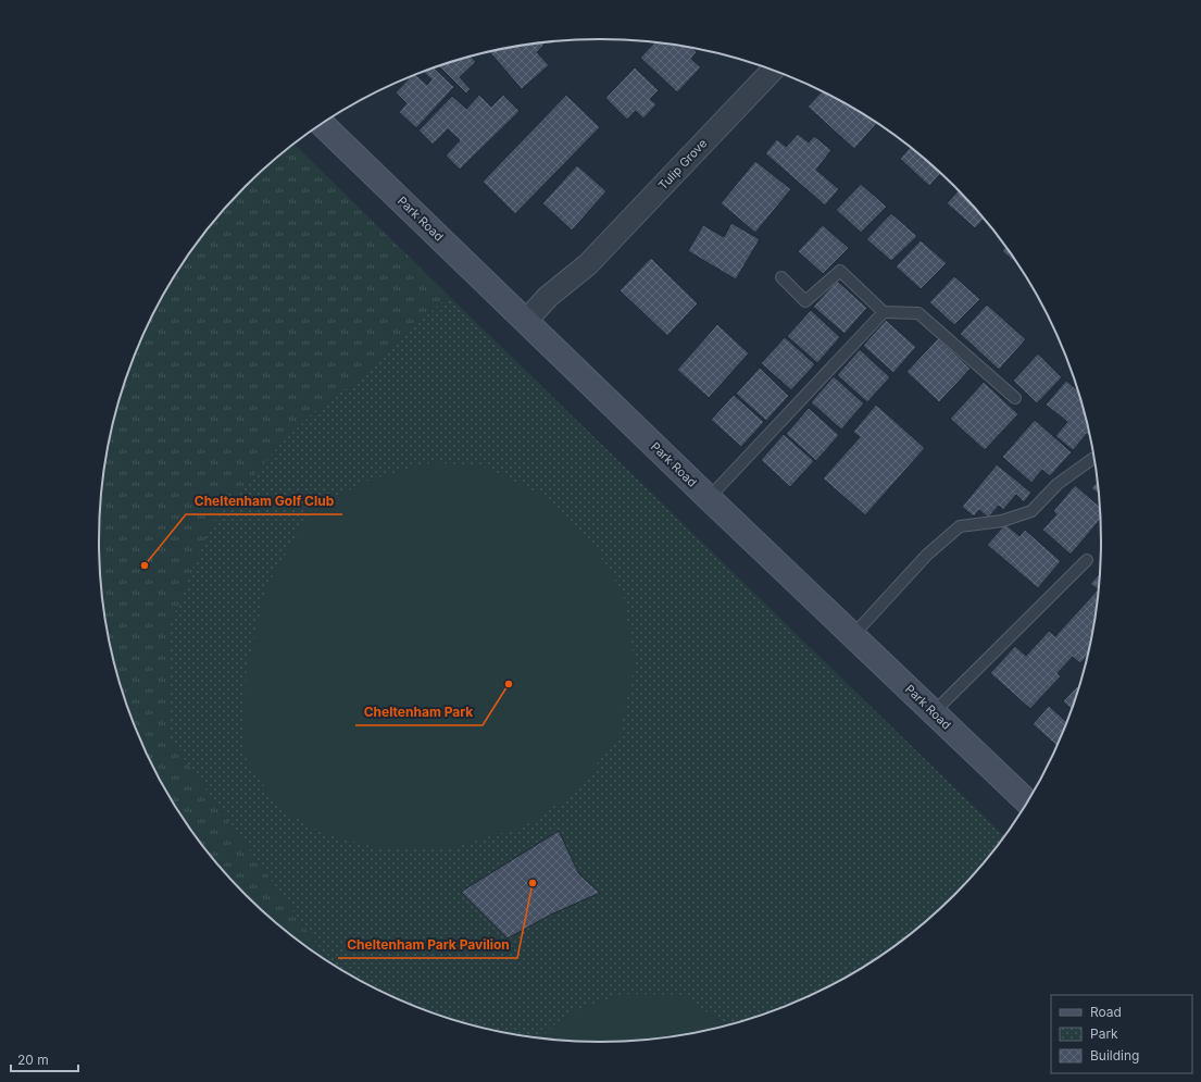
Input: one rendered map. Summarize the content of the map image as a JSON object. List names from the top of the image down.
{
  "streets": {
    "street": ["Tulip Grove", "Park Road"]
  },
  "crossings": [
    ["Tulip Grove", "Park Road"]
  ],
  "places": ["Cheltenham Golf Club", "Cheltenham Park", "Cheltenham Park Pavilion"],
  "legend": ["Road", "Park", "Building"],
  "scale_bar": "20 m"
}
